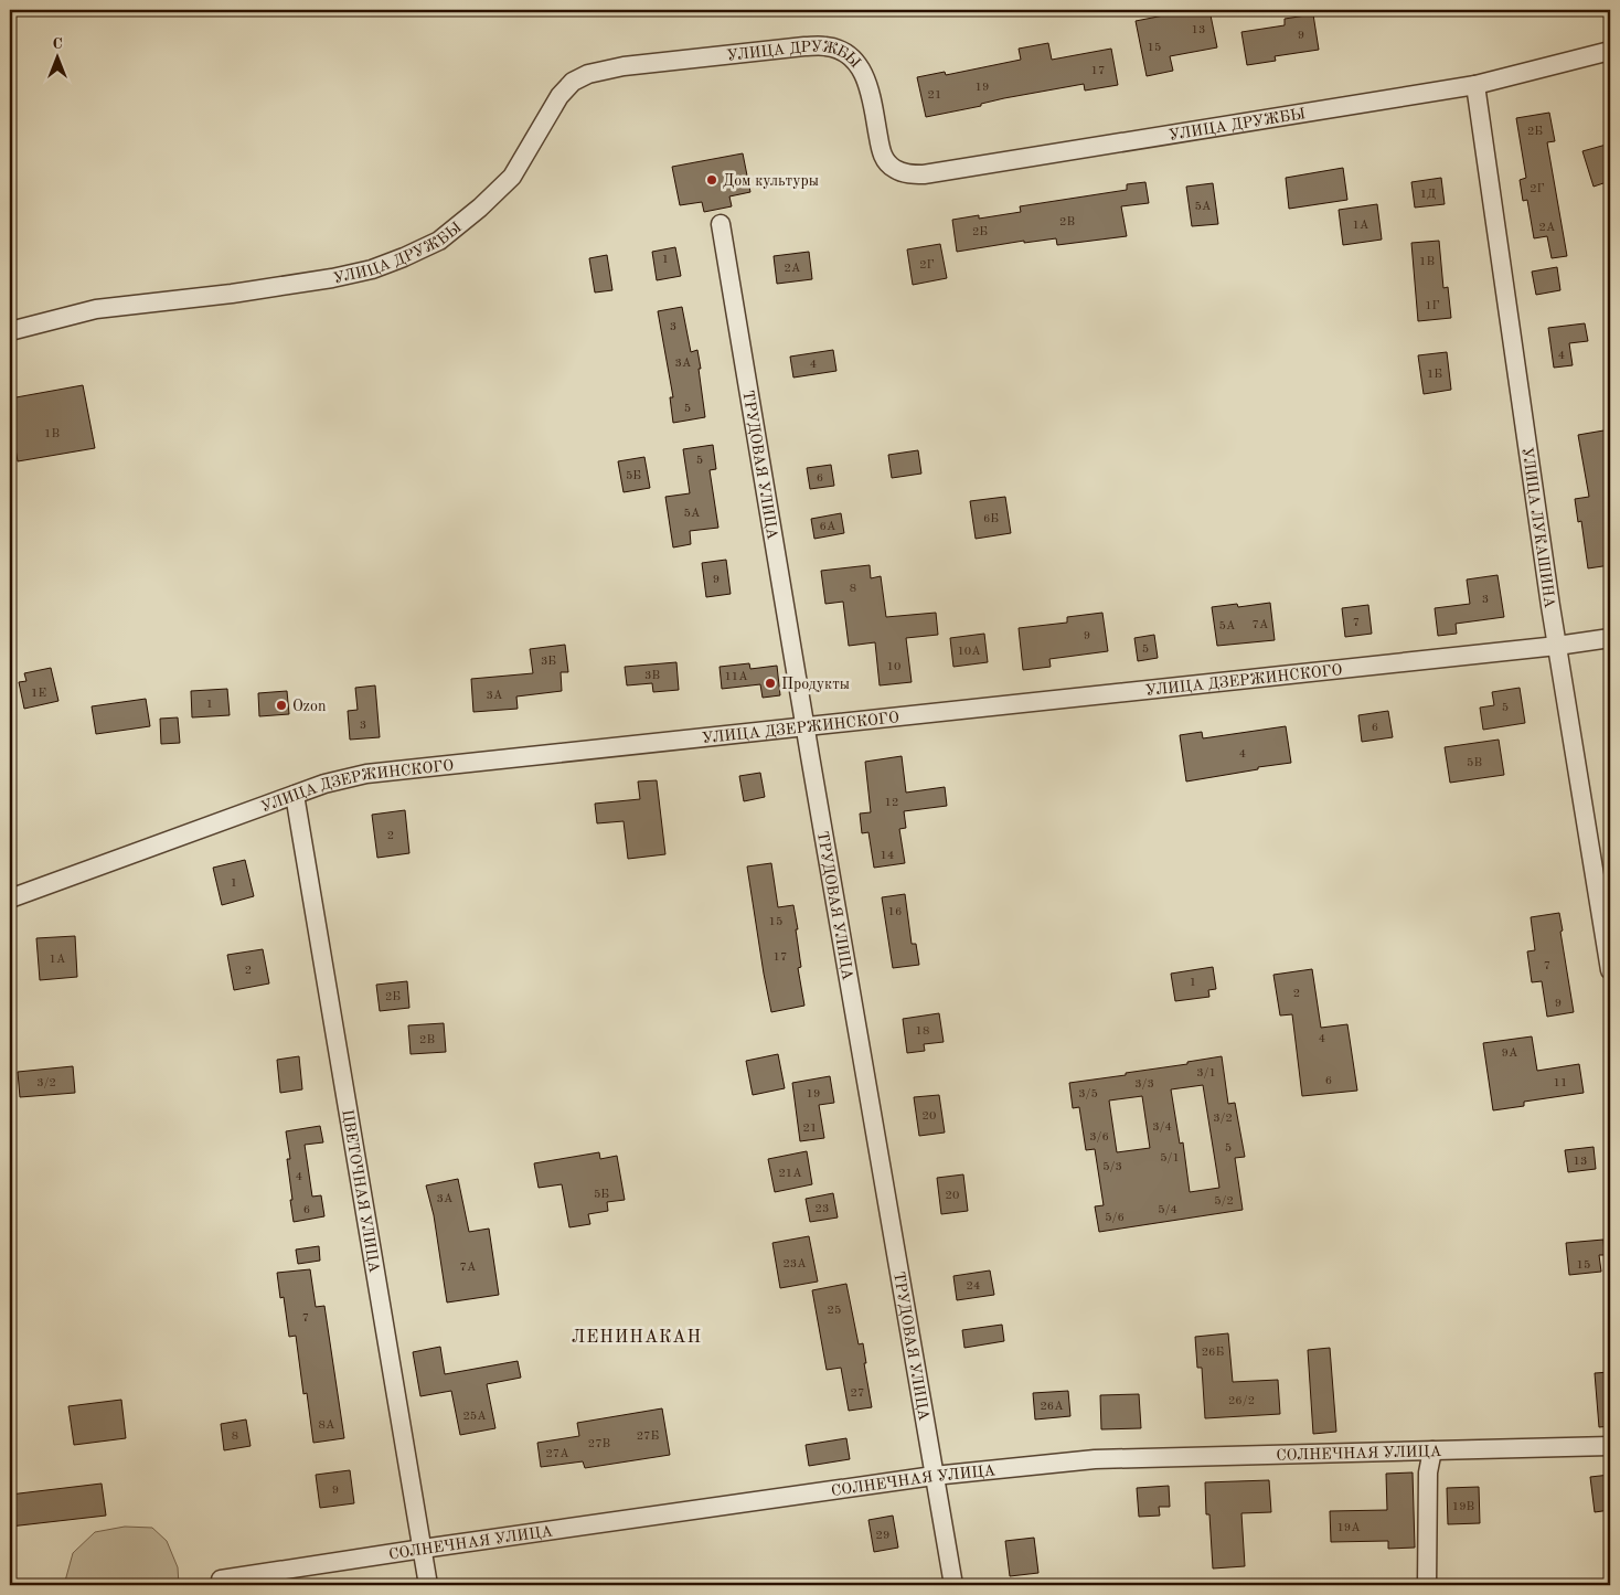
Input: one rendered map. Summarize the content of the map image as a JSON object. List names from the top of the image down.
{
  "streets": {
    "street": [
      "УЛИЦА ДРУЖБЫ",
      "ТРУДОВАЯ УЛИЦА",
      "УЛИЦА ЛУКАШИНА",
      "УЛИЦА ДЗЕРЖИНСКОГО",
      "ЦВЕТОЧНАЯ УЛИЦА",
      "СОЛНЕЧНАЯ УЛИЦА"
    ]
  },
  "crossings": [
    ["УЛИЦА ДРУЖБЫ", "УЛИЦА ЛУКАШИНА"],
    ["ТРУДОВАЯ УЛИЦА", "УЛИЦА ДЗЕРЖИНСКОГО"],
    ["ТРУДОВАЯ УЛИЦА", "СОЛНЕЧНАЯ УЛИЦА"],
    ["УЛИЦА ЛУКАШИНА", "УЛИЦА ДЗЕРЖИНСКОГО"],
    ["УЛИЦА ДЗЕРЖИНСКОГО", "ЦВЕТОЧНАЯ УЛИЦА"],
    ["ЦВЕТОЧНАЯ УЛИЦА", "СОЛНЕЧНАЯ УЛИЦА"]
  ],
  "districts": ["ЛЕНИНАКАН"],
  "places": ["Дом культуры", "Продукты", "Ozon"],
  "house_numbers": [
    "13",
    "9",
    "15",
    "17",
    "19",
    "21",
    "2Б",
    "2Г",
    "1Д",
    "5А",
    "2В",
    "1А",
    "2А",
    "2Б",
    "1",
    "1В",
    "2Г",
    "2А",
    "1Г",
    "3",
    "4",
    "3А",
    "4",
    "1Б",
    "5",
    "1В",
    "5",
    "5Б",
    "6",
    "5А",
    "6Б",
    "6А",
    "9",
    "8",
    "3",
    "7",
    "7А",
    "5А",
    "9",
    "5",
    "10А",
    "3Б",
    "10",
    "3В",
    "11А",
    "1Е",
    "3А",
    "1",
    "5",
    "3",
    "6",
    "4",
    "5В",
    "12",
    "2",
    "14",
    "1",
    "16",
    "15",
    "17",
    "1А",
    "7",
    "2",
    "1",
    "2",
    "2Б",
    "9",
    "18",
    "4",
    "2В",
    "9А",
    "3/1",
    "6",
    "3/2",
    "11",
    "3/3",
    "19",
    "3/5",
    "20",
    "3/2",
    "3/4",
    "21",
    "3/6",
    "5",
    "5/1",
    "13",
    "5/3",
    "21А",
    "4",
    "5Б",
    "20",
    "3А",
    "5/2",
    "23",
    "6",
    "5/4",
    "5/6",
    "23А",
    "15",
    "7А",
    "24",
    "25",
    "7",
    "26Б",
    "27",
    "26/2",
    "26А",
    "25А",
    "8А",
    "8",
    "27Б",
    "27В",
    "27А",
    "9",
    "19В",
    "19А",
    "29"
  ],
  "north": "top"
}
